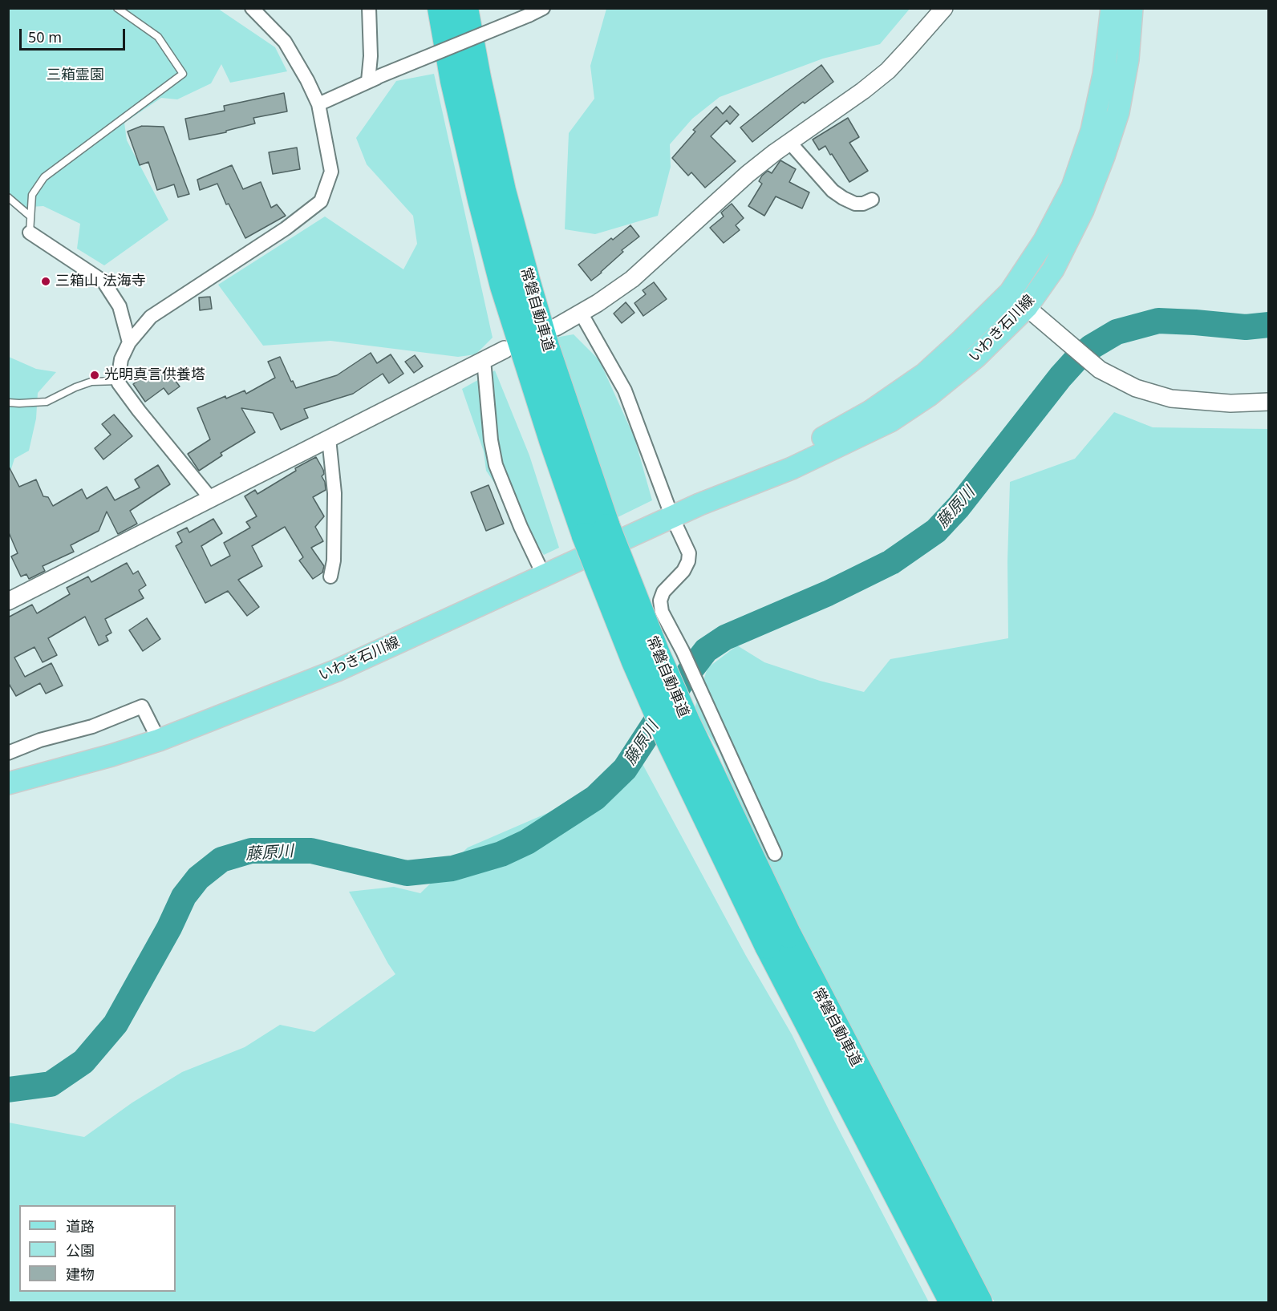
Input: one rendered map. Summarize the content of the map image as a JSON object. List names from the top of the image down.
{
  "streets": {
    "highway": ["常磐自動車道"],
    "main road": ["いわき石川線"]
  },
  "water": ["藤原川"],
  "parks": ["三箱霊園"],
  "places": ["三箱山 法海寺", "光明真言供養塔"],
  "legend": ["道路", "公園", "建物"],
  "scale_bar": "50 m"
}
